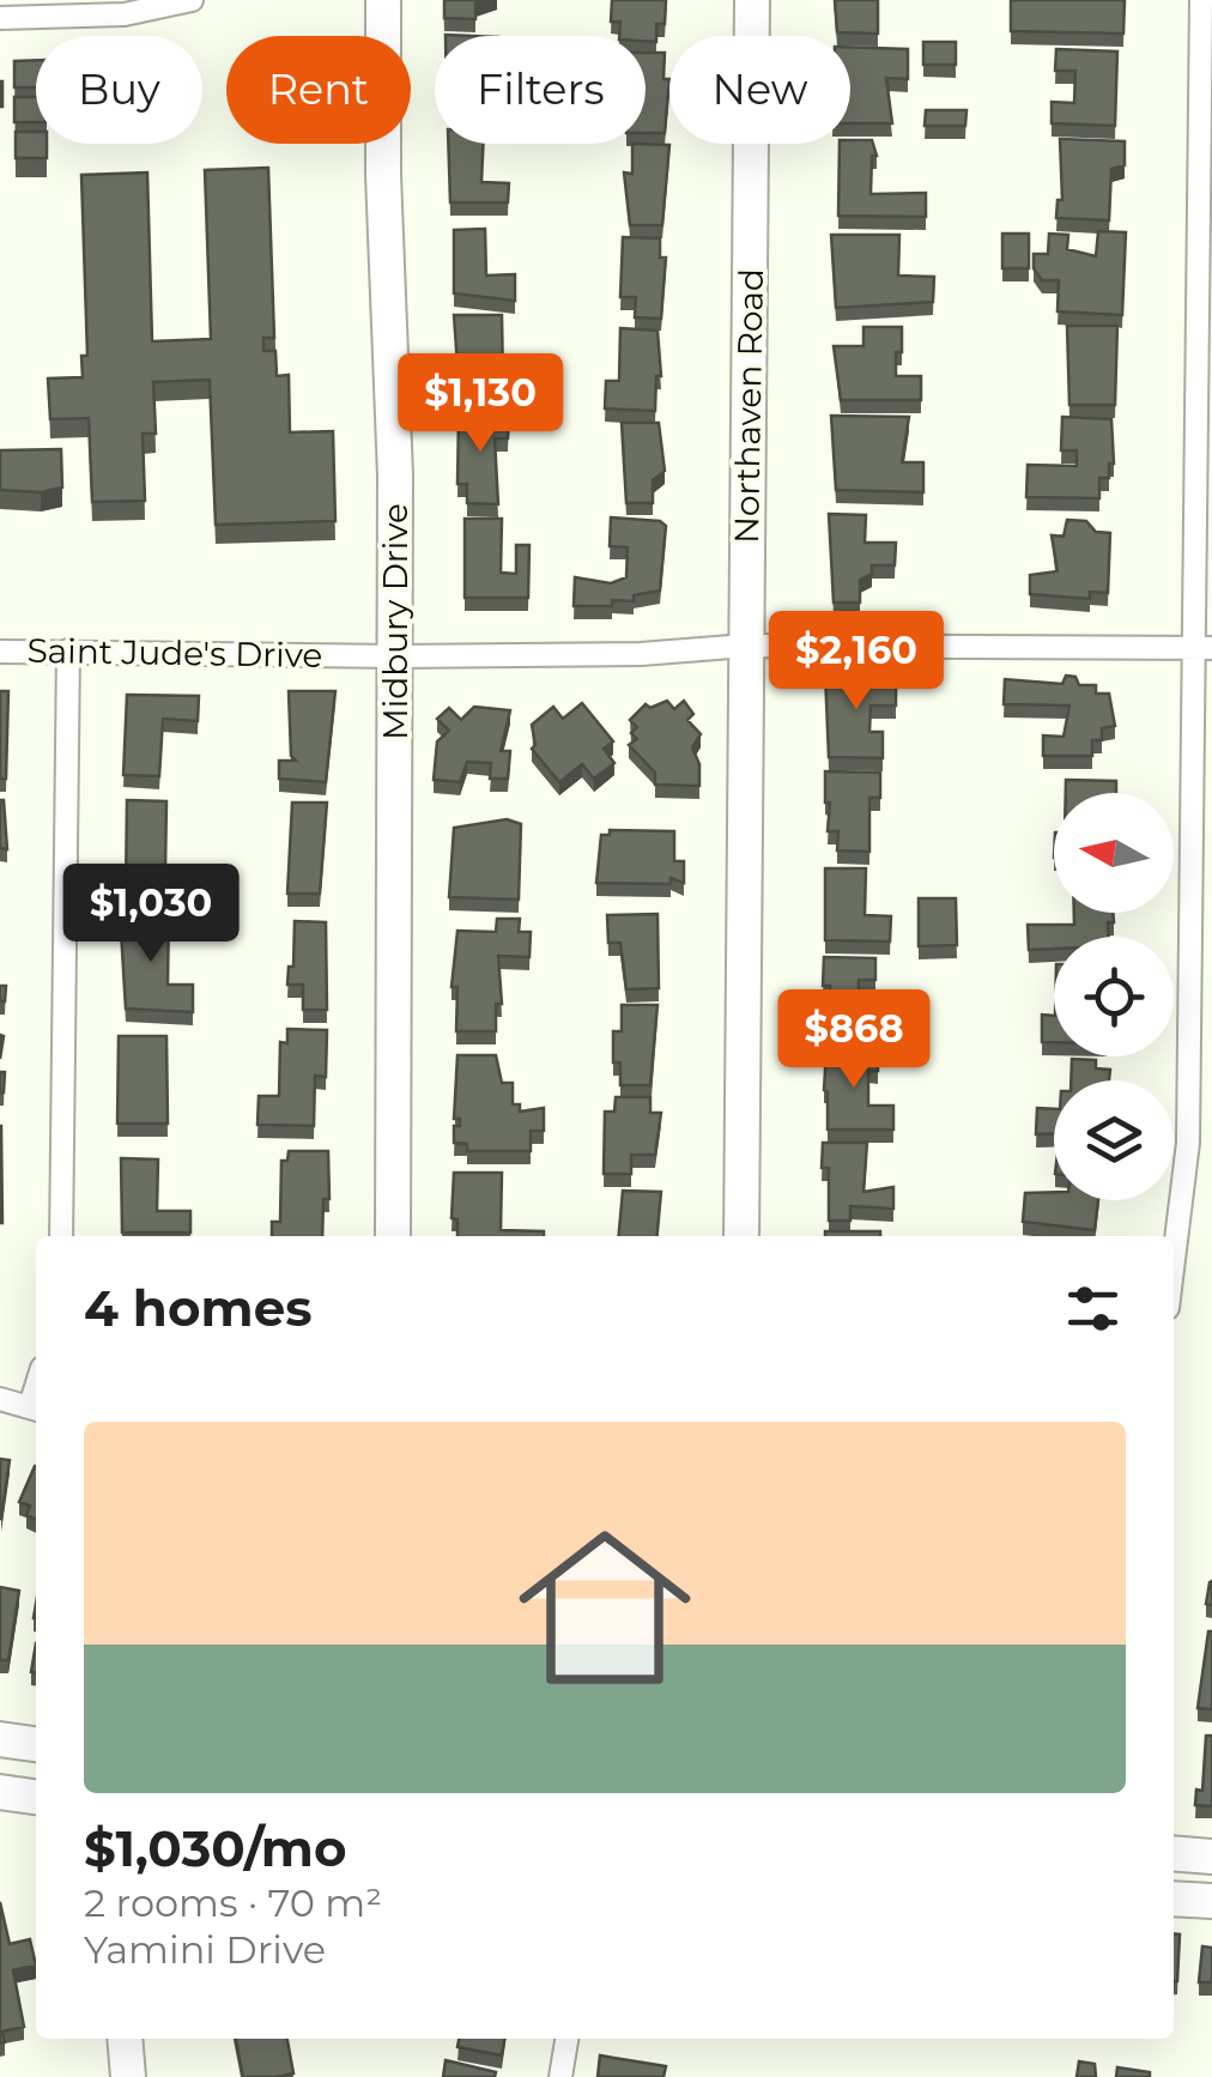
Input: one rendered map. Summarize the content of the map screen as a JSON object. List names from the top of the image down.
{
  "streets": {
    "street": ["Northaven Road", "Midbury Drive", "Saint Jude's Drive"]
  },
  "crossings": [
    ["Northaven Road", "Saint Jude's Drive"],
    ["Midbury Drive", "Saint Jude's Drive"]
  ],
  "north": "left",
  "page": {
    "chip": [
      "Buy",
      "Rent",
      "Filters",
      "New"
    ],
    "price": [
      "$1,130",
      "$2,160",
      "$1,030",
      "$868"
    ],
    "heading": "4 homes",
    "list": [
      {
        "name": "$1,030/mo",
        "note": "2 rooms · 70 m² · Yamini Drive"
      }
    ]
  }
}
